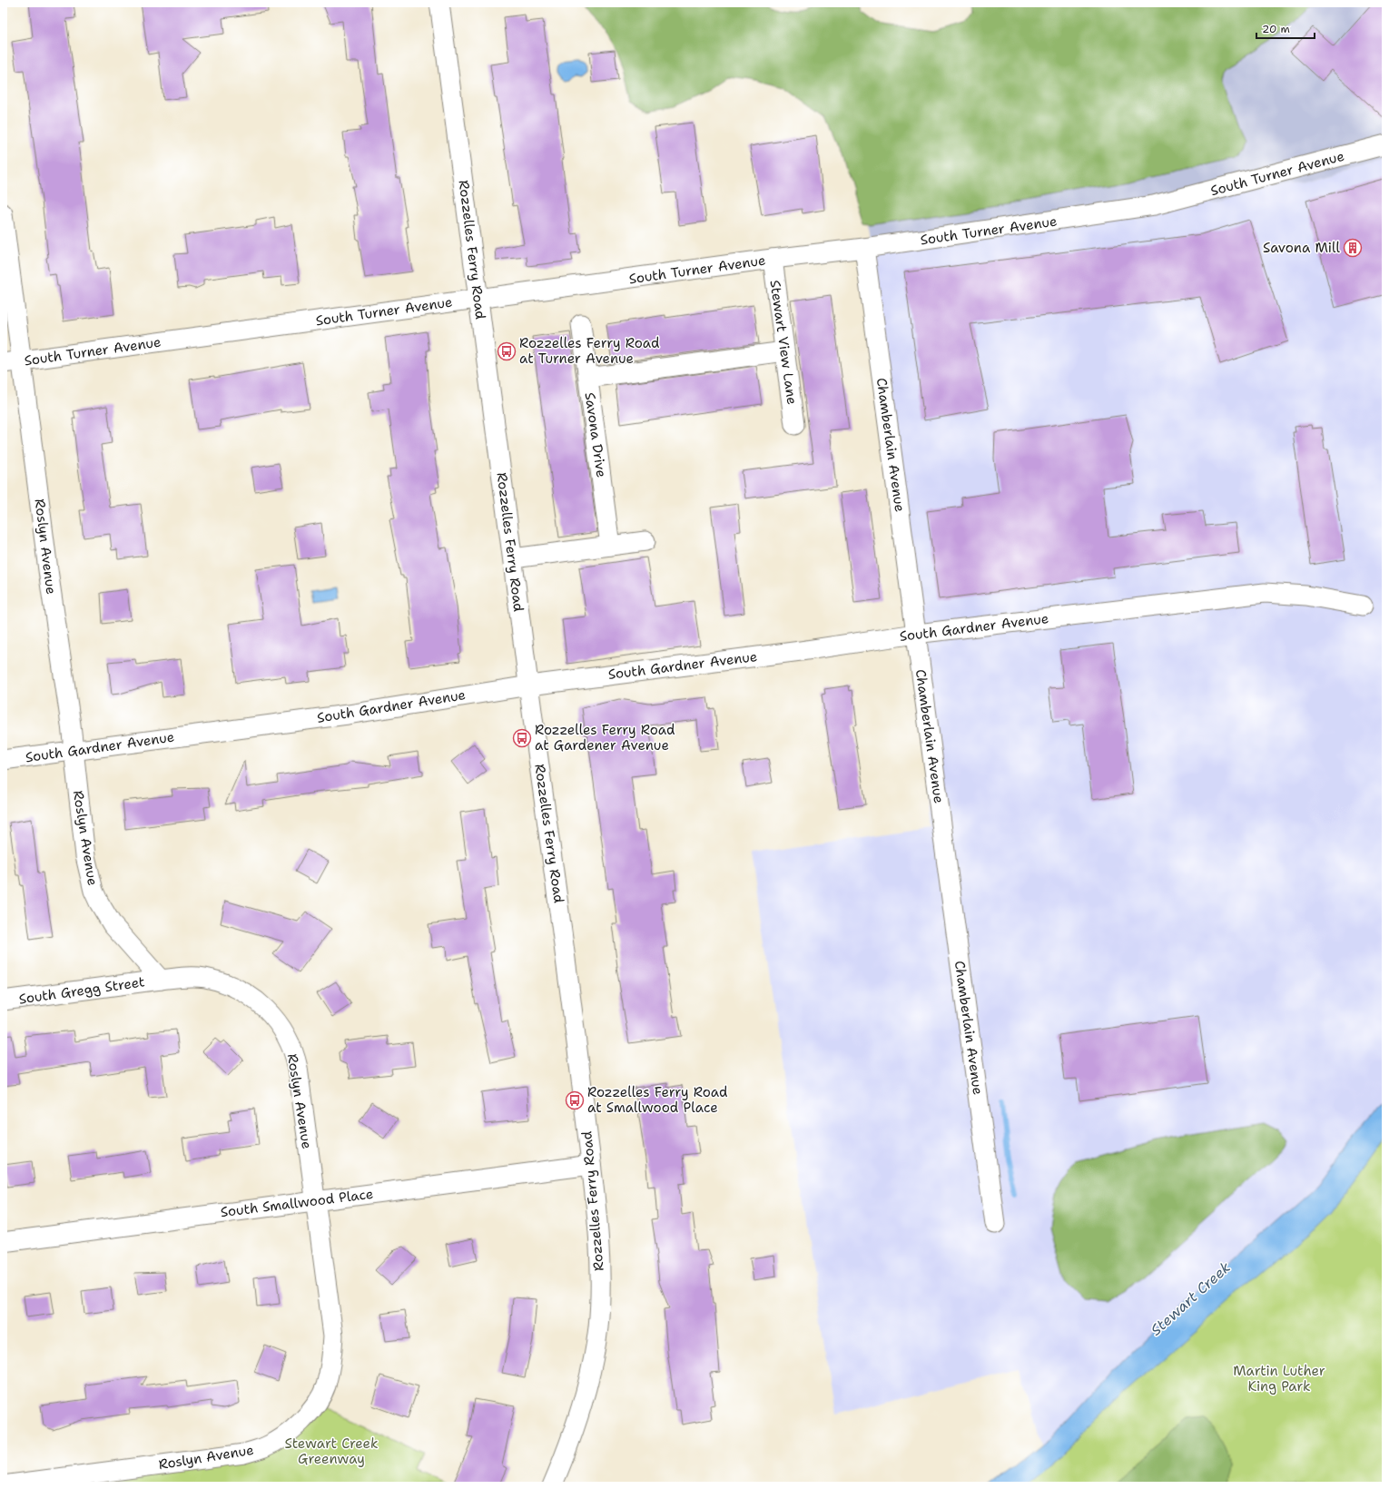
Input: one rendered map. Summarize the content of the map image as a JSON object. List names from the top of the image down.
{
  "streets": {
    "street": [
      "South Turner Avenue",
      "Rozzelles Ferry Road",
      "Stewart View Lane",
      "Savona Drive",
      "Chamberlain Avenue",
      "Roslyn Avenue",
      "South Gardner Avenue",
      "South Gregg Street",
      "South Smallwood Place"
    ]
  },
  "crossings": [
    ["South Turner Avenue", "Rozzelles Ferry Road"],
    ["South Turner Avenue", "Stewart View Lane"],
    ["South Turner Avenue", "Chamberlain Avenue"],
    ["South Turner Avenue", "Roslyn Avenue"],
    ["Rozzelles Ferry Road", "South Gardner Avenue"],
    ["Rozzelles Ferry Road", "South Smallwood Place"],
    ["Chamberlain Avenue", "South Gardner Avenue"],
    ["Roslyn Avenue", "South Gardner Avenue"],
    ["Roslyn Avenue", "South Gregg Street"],
    ["Roslyn Avenue", "South Smallwood Place"]
  ],
  "water": ["Stewart Creek"],
  "parks": ["Martin Luther King Park", "Stewart Creek Greenway"],
  "places": {
    "building": ["Savona Mill"],
    "bus stop": ["Rozzelles Ferry Road at Turner Avenue", "Rozzelles Ferry Road at Gardener Avenue", "Rozzelles Ferry Road at Smallwood Place"]
  },
  "scale_bar": "20 m"
}
